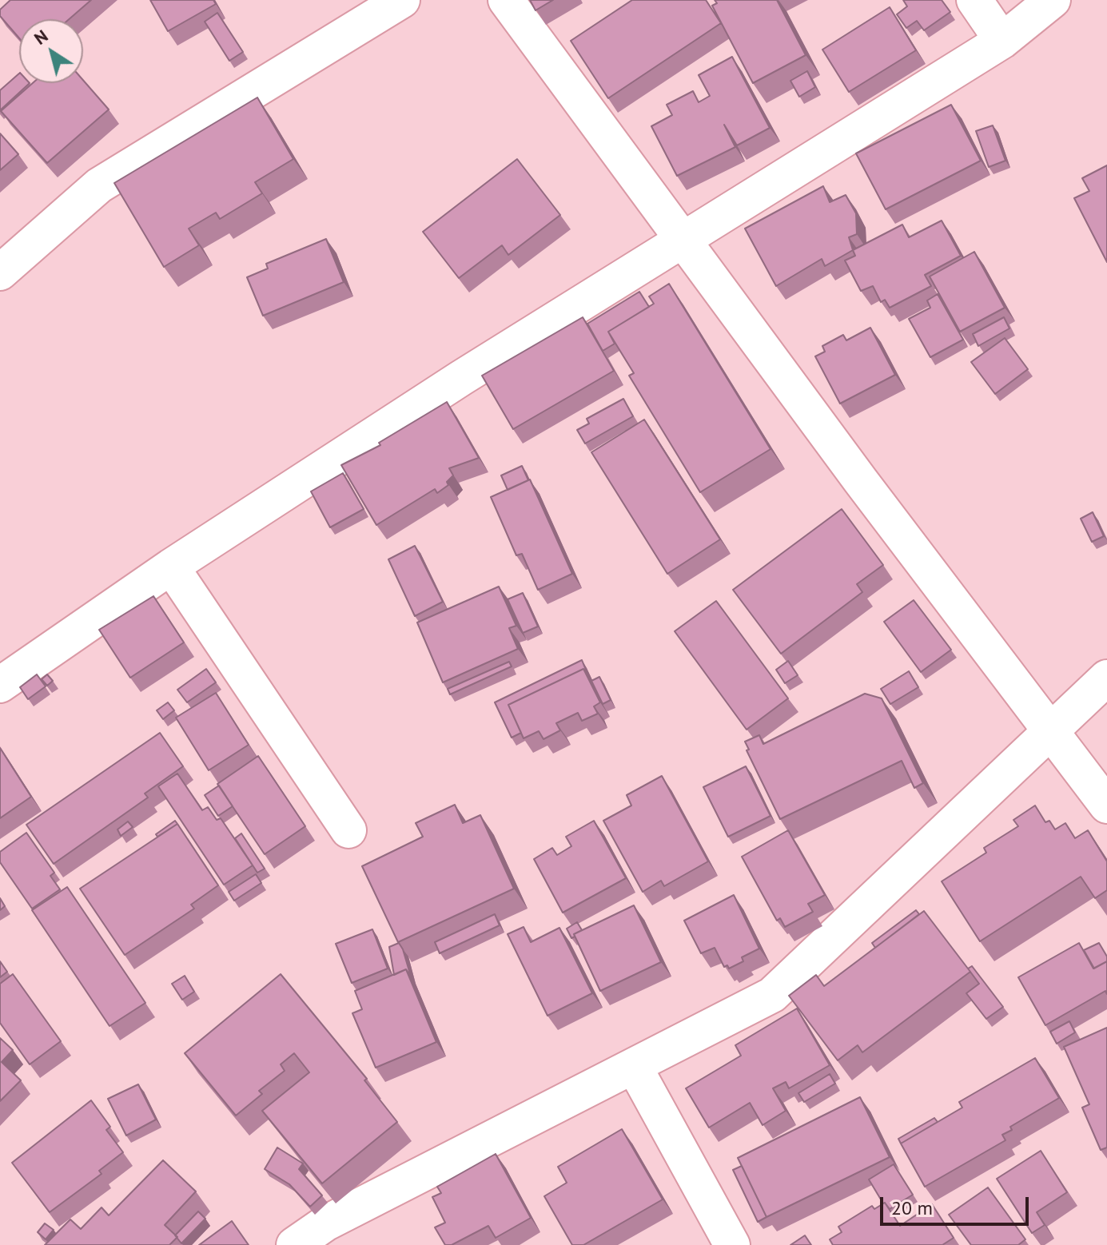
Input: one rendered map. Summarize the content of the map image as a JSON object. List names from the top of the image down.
{
  "scale_bar": "20 m",
  "north": "top left"
}
